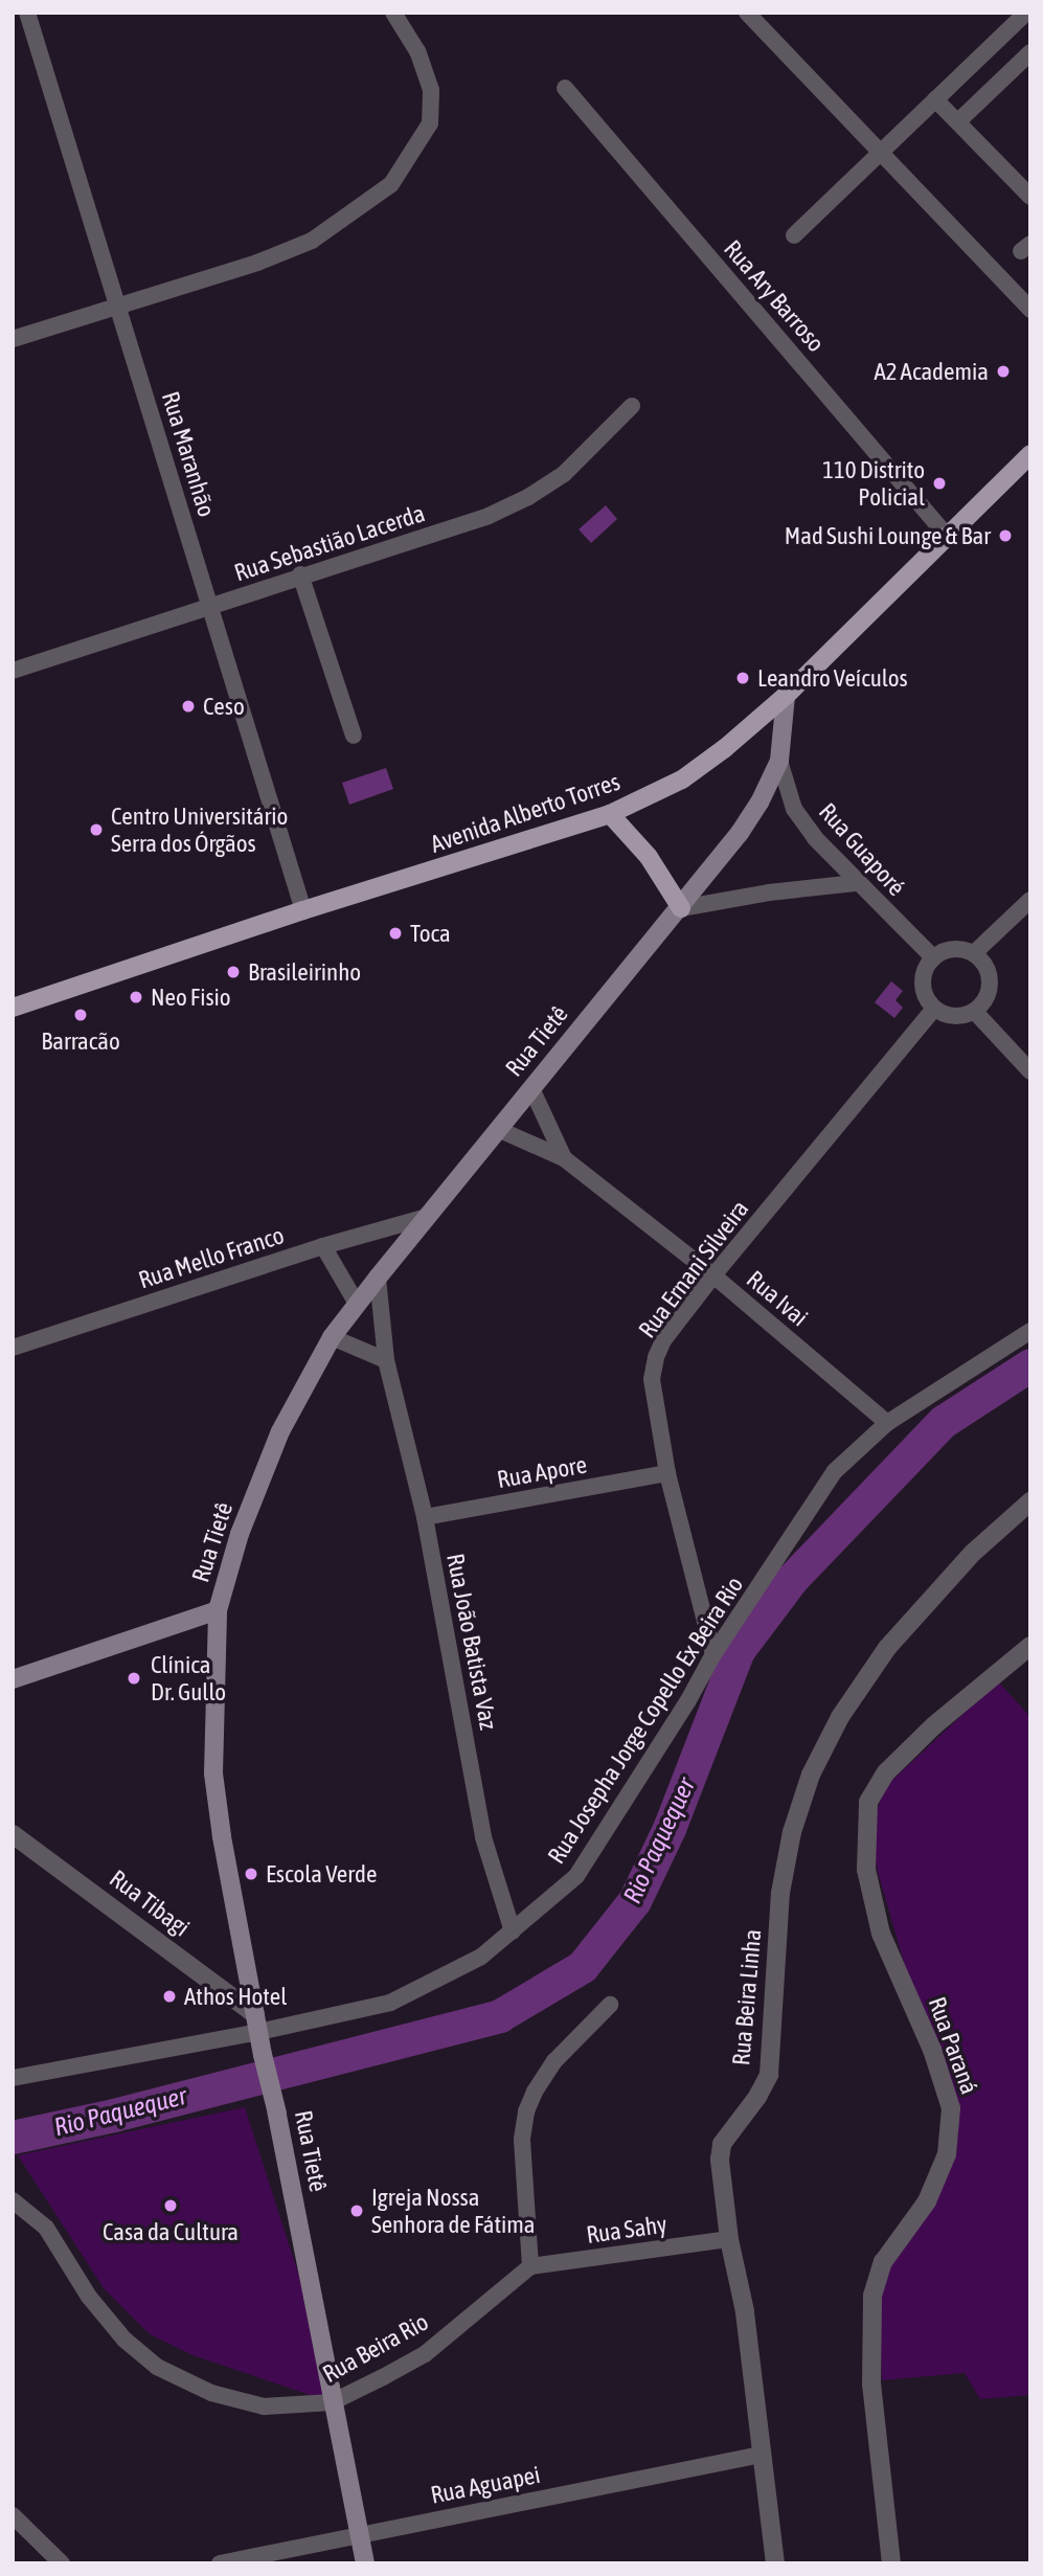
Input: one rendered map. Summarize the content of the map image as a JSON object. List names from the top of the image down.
{
  "streets": {
    "main road": ["Avenida Alberto Torres", "Rua Tietê"],
    "street": [
      "Rua Ary Barroso",
      "Rua Maranhão",
      "Rua Sebastião Lacerda",
      "Rua Guaporé",
      "Rua Mello Franco",
      "Rua Ernani Silveira",
      "Rua Ivai",
      "Rua Apore",
      "Rua João Batista Vaz",
      "Rua Josepha Jorge Copello Ex Beira Rio",
      "Rua Tibagi",
      "Rua Beira Linha",
      "Rua Paraná",
      "Rua Sahy",
      "Rua Beira Rio",
      "Rua Aguapei"
    ]
  },
  "crossings": [
    ["Rua Ary Barroso", "Avenida Alberto Torres"],
    ["Rua Maranhão", "Rua Sebastião Lacerda"],
    ["Rua Maranhão", "Avenida Alberto Torres"],
    ["Avenida Alberto Torres", "Rua Tietê"],
    ["Rua Guaporé", "Rua Tietê"],
    ["Rua Guaporé", "Rua Ernani Silveira"],
    ["Rua Tietê", "Rua Mello Franco"],
    ["Rua Tietê", "Rua Ivai"],
    ["Rua Tietê", "Rua João Batista Vaz"],
    ["Rua Tietê", "Rua Josepha Jorge Copello Ex Beira Rio"],
    ["Rua Tietê", "Rua Tibagi"],
    ["Rua Tietê", "Rua Beira Rio"],
    ["Rua Tietê", "Rua Aguapei"],
    ["Rua Ernani Silveira", "Rua Ivai"],
    ["Rua Ernani Silveira", "Rua Apore"],
    ["Rua Ernani Silveira", "Rua Josepha Jorge Copello Ex Beira Rio"],
    ["Rua Ivai", "Rua Josepha Jorge Copello Ex Beira Rio"],
    ["Rua Apore", "Rua João Batista Vaz"],
    ["Rua João Batista Vaz", "Rua Josepha Jorge Copello Ex Beira Rio"],
    ["Rua Josepha Jorge Copello Ex Beira Rio", "Rua Tibagi"],
    ["Rua Beira Linha", "Rua Sahy"],
    ["Rua Beira Linha", "Rua Aguapei"],
    ["Rua Sahy", "Rua Beira Rio"]
  ],
  "water": ["Rio Paquequer"],
  "places": [
    "A2 Academia",
    "110 Distrito Policial",
    "Mad Sushi Lounge & Bar",
    "Leandro Veículos",
    "Ceso",
    "Centro Universitário Serra dos Órgãos",
    "Toca",
    "Brasileirinho",
    "Neo Fisio",
    "Barracão",
    "Clínica Dr. Gullo",
    "Escola Verde",
    "Athos Hotel",
    "Casa da Cultura",
    "Igreja Nossa Senhora de Fátima"
  ]
}
